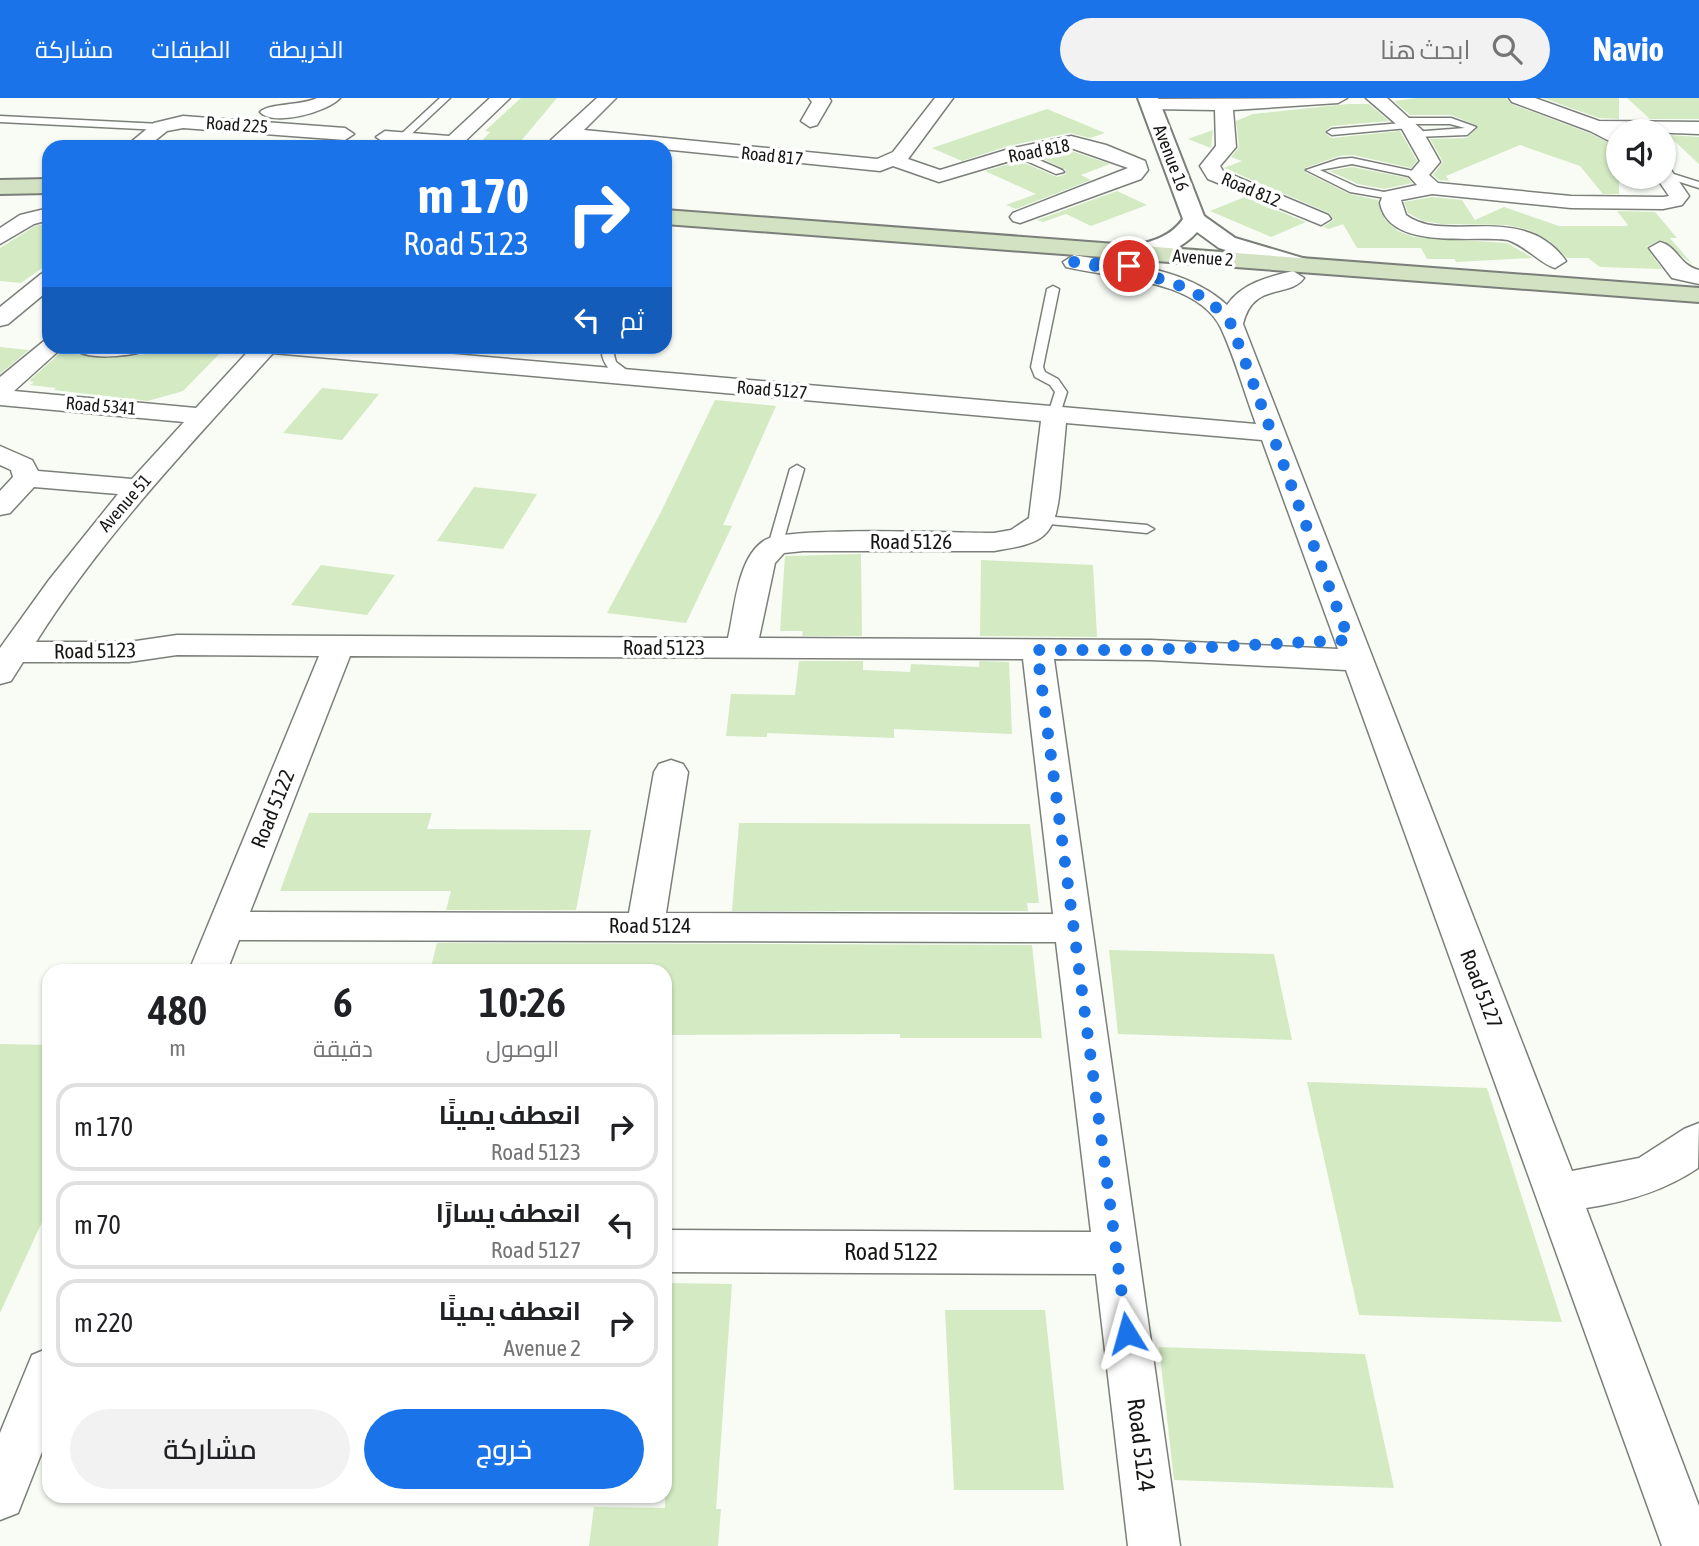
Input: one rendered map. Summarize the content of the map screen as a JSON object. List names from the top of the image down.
{
  "streets": {
    "main road": ["Avenue 2"],
    "street": [
      "Road 225",
      "Road 818",
      "Road 817",
      "Avenue 16",
      "Road 812",
      "Road 5127",
      "Road 5341",
      "Avenue 51",
      "Road 5126",
      "Road 5123",
      "Road 5122",
      "Road 5124"
    ]
  },
  "crossings": [
    ["Road 818", "Road 817"],
    ["Avenue 16", "Avenue 2"],
    ["Avenue 2", "Road 5127"],
    ["Road 5127", "Road 5123"],
    ["Road 5341", "Avenue 51"],
    ["Avenue 51", "Road 5123"],
    ["Road 5123", "Road 5122"],
    ["Road 5123", "Road 5124"],
    ["Road 5122", "Road 5124"]
  ],
  "page": {
    "header": "Navio",
    "search": "ابحث هنا",
    "nav": ["الخريطة", "الطبقات", "مشاركة"],
    "turn": ["170 m", "Road 5123"],
    "then": "ثم",
    "eta": [
      "10:26",
      "الوصول",
      "6",
      "دقيقة",
      "480",
      "m"
    ],
    "list": [
      {
        "name": "انعطف يمينًا",
        "note": "Road 5123",
        "value": "170 m"
      },
      {
        "name": "انعطف يسارًا",
        "note": "Road 5127",
        "value": "70 m"
      },
      {
        "name": "انعطف يمينًا",
        "note": "Avenue 2",
        "value": "220 m"
      }
    ],
    "buttons": ["خروج", "مشاركة"]
  }
}
